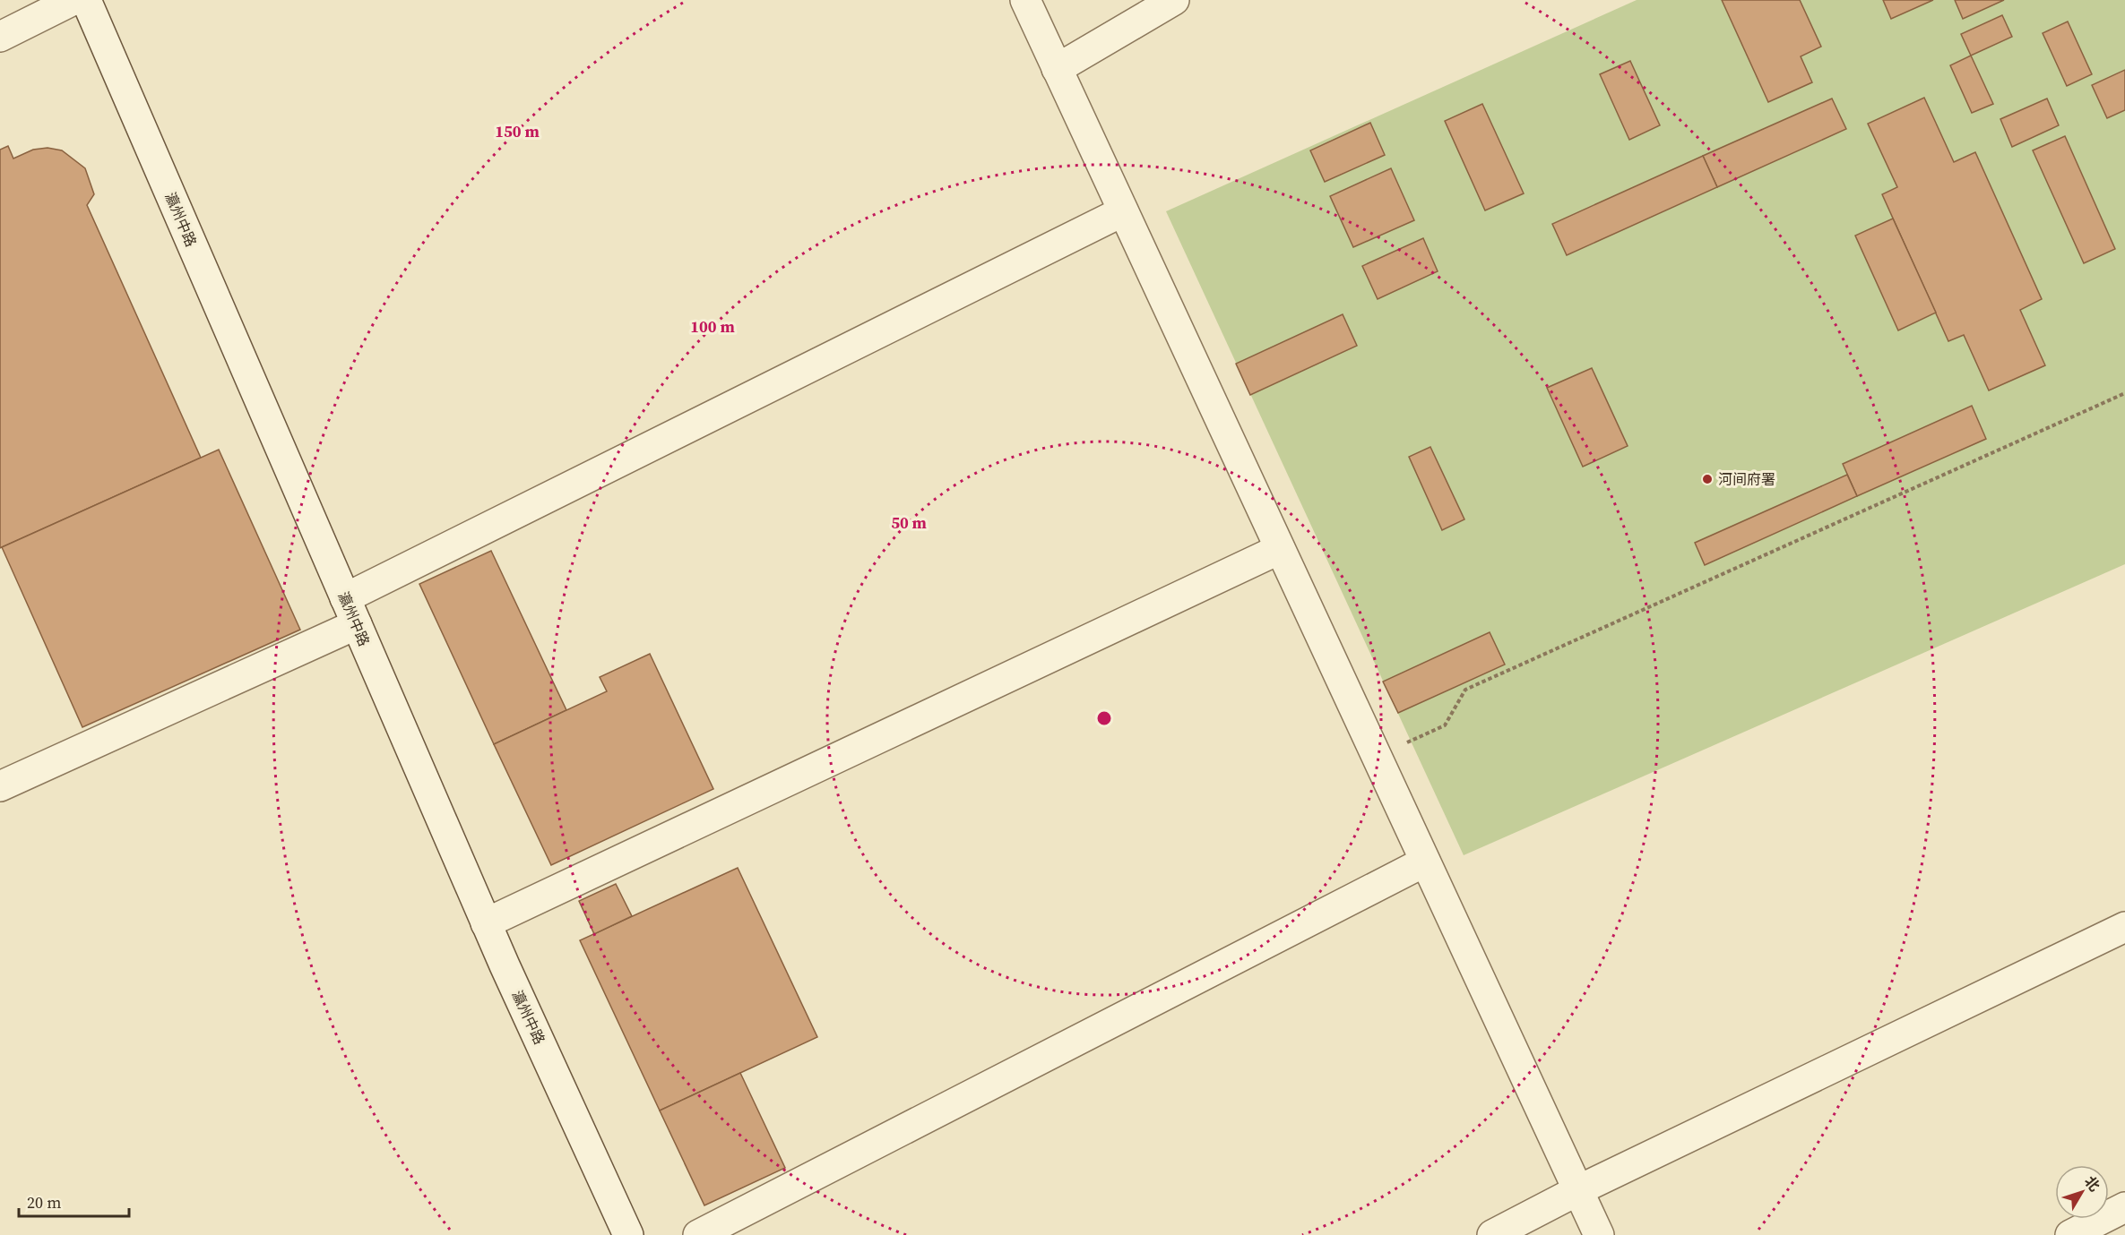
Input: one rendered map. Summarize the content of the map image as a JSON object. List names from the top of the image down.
{
  "streets": {
    "street": ["瀛州中路"]
  },
  "places": ["河间府署"],
  "scale_bar": "20 m",
  "north": "top right",
  "rings": ["150 m", "100 m", "50 m"]
}
